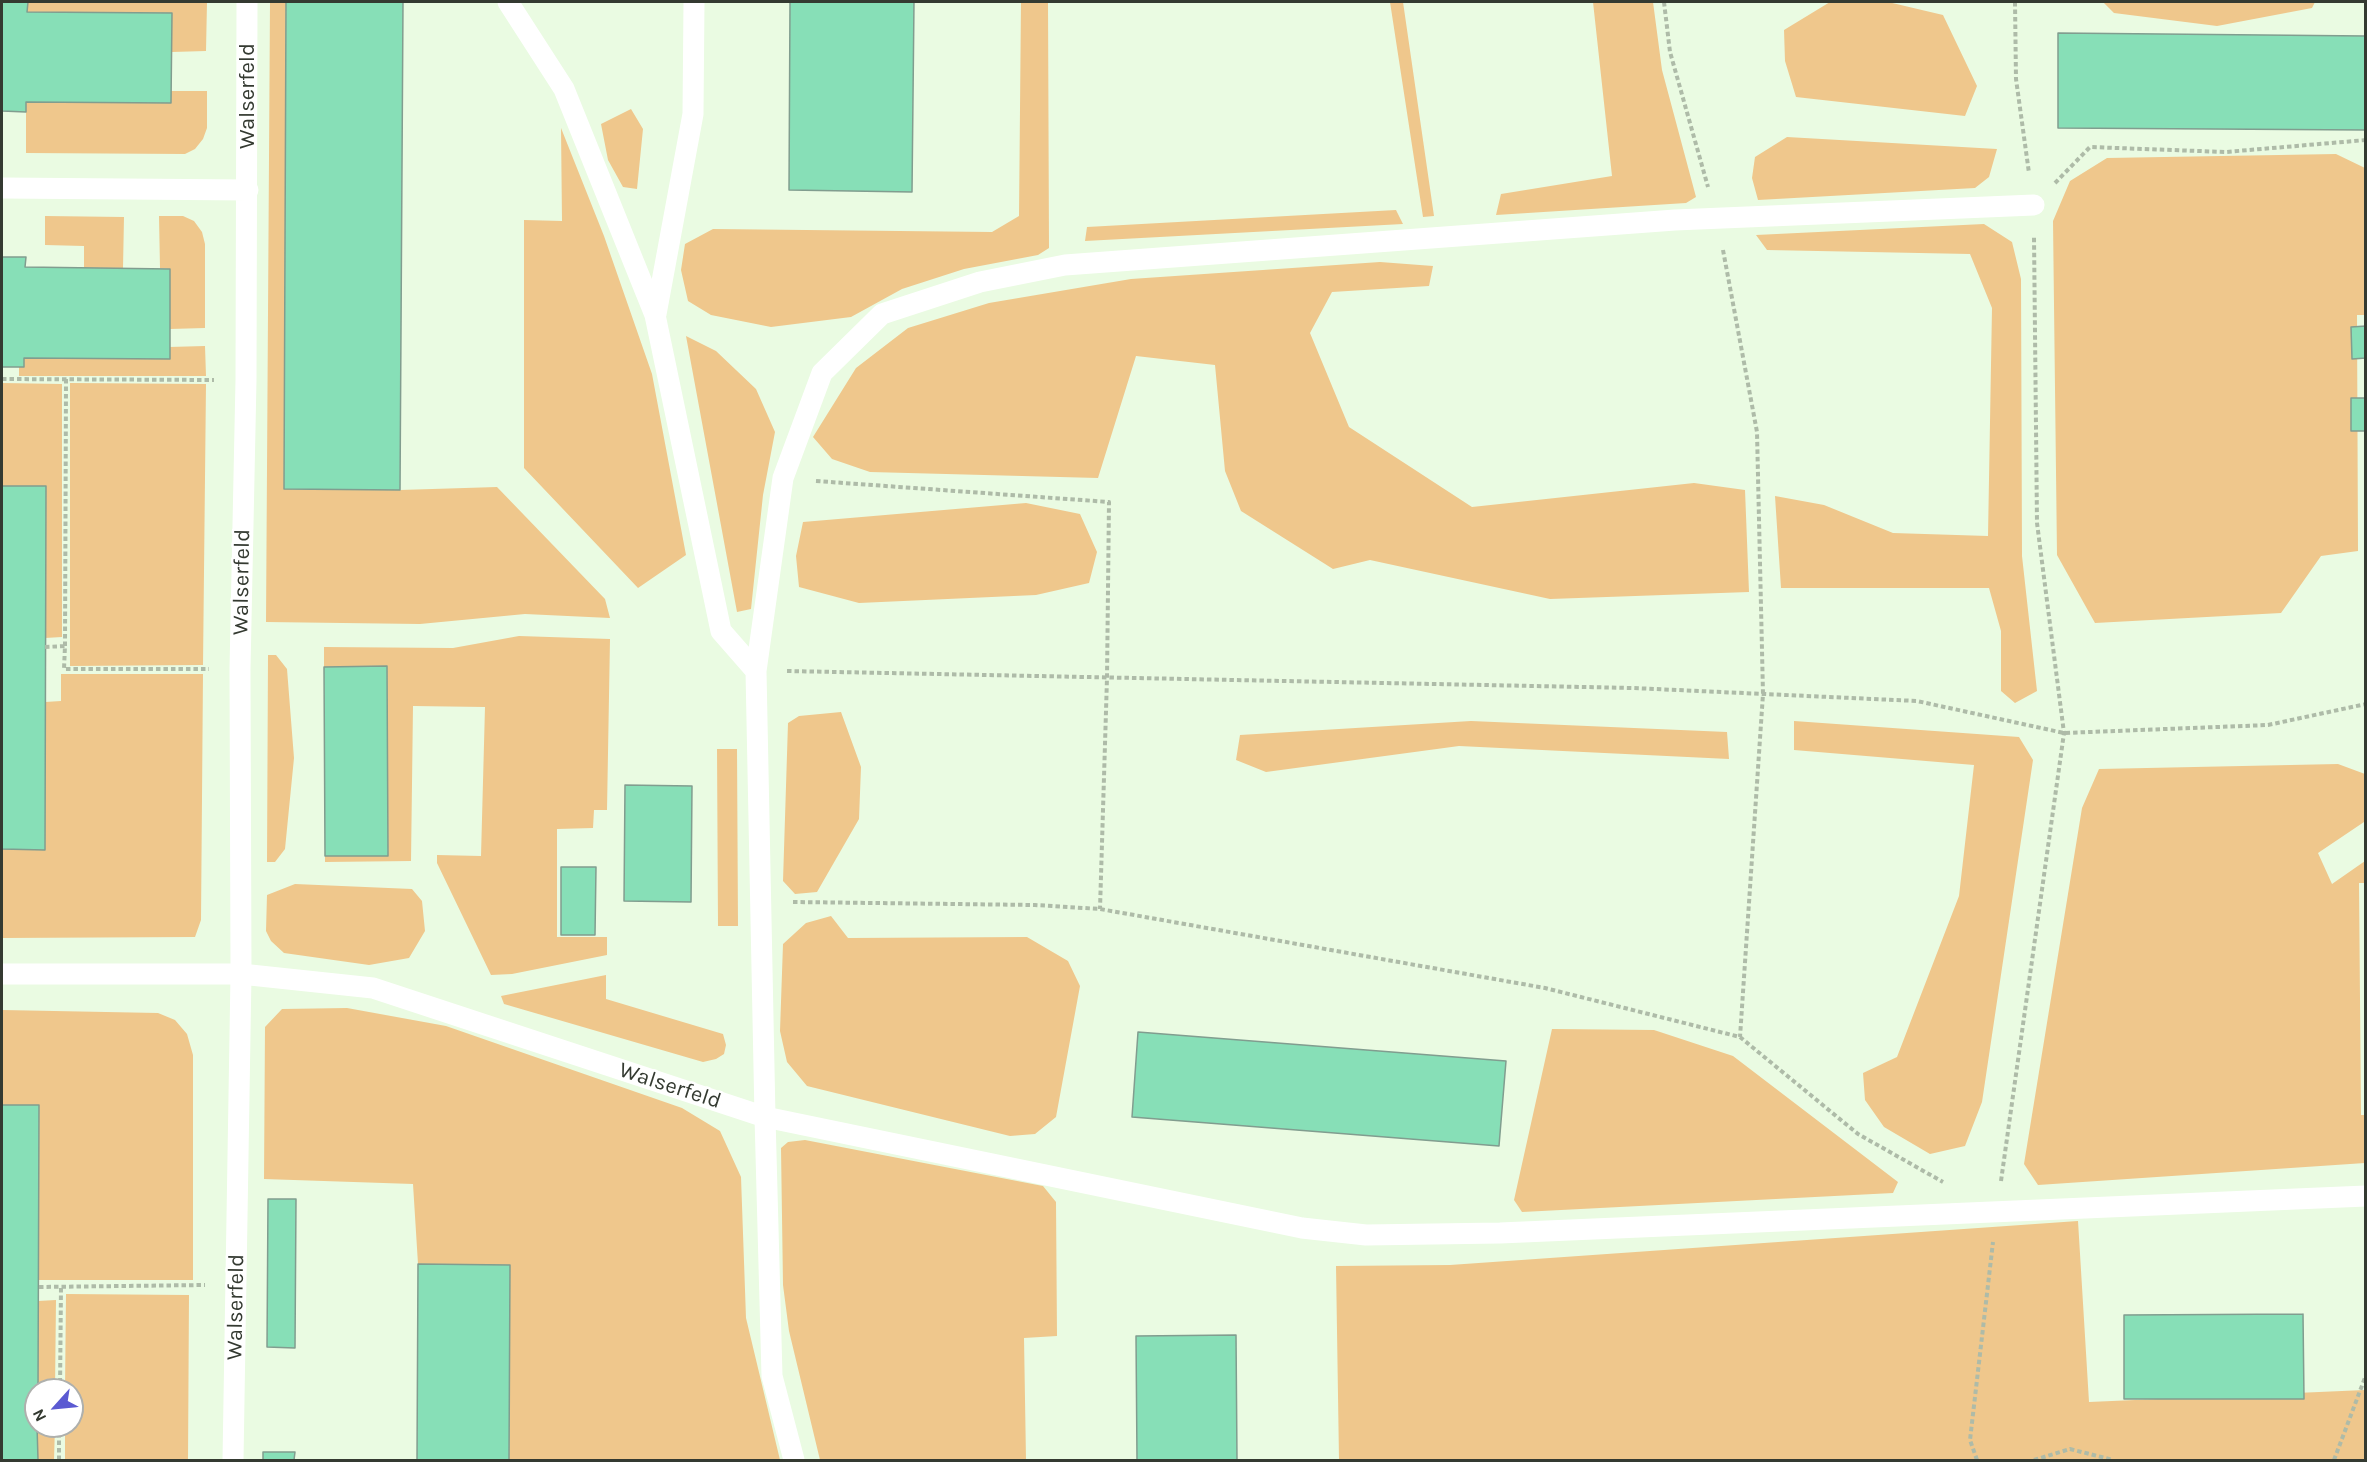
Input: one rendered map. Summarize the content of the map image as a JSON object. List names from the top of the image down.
{
  "streets": {
    "lane": ["Walserfeld"]
  },
  "north": "bottom left"
}
